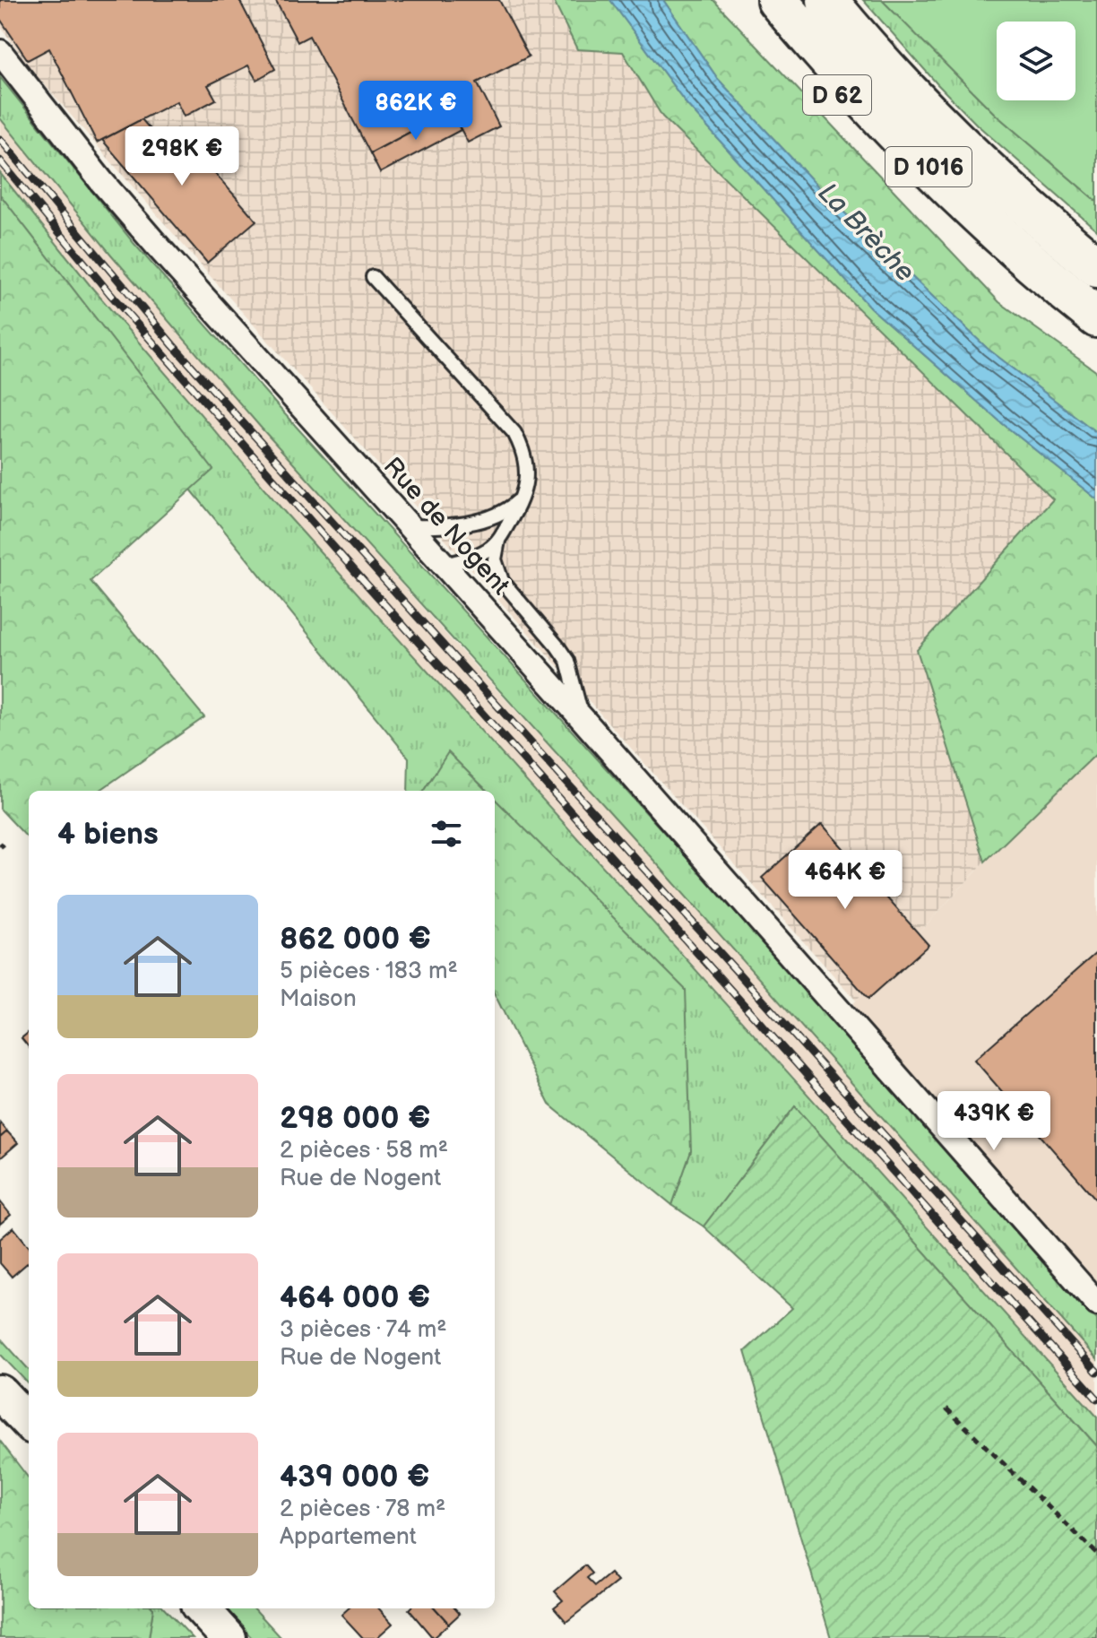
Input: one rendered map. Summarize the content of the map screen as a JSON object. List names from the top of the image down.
{
  "streets": {
    "highway": ["D 62", "D 1016"],
    "street": ["Rue de Nogent"]
  },
  "crossings": [
    ["D 62", "D 1016"]
  ],
  "water": ["La Brèche"],
  "page": {
    "price": [
      "862K €",
      "298K €",
      "464K €",
      "439K €"
    ],
    "heading": "4 biens",
    "list": [
      {
        "name": "862 000 €",
        "note": "5 pièces · 183 m² · Maison"
      },
      {
        "name": "298 000 €",
        "note": "2 pièces · 58 m² · Rue de Nogent"
      },
      {
        "name": "464 000 €",
        "note": "3 pièces · 74 m² · Rue de Nogent"
      },
      {
        "name": "439 000 €",
        "note": "2 pièces · 78 m² · Appartement"
      }
    ]
  }
}
